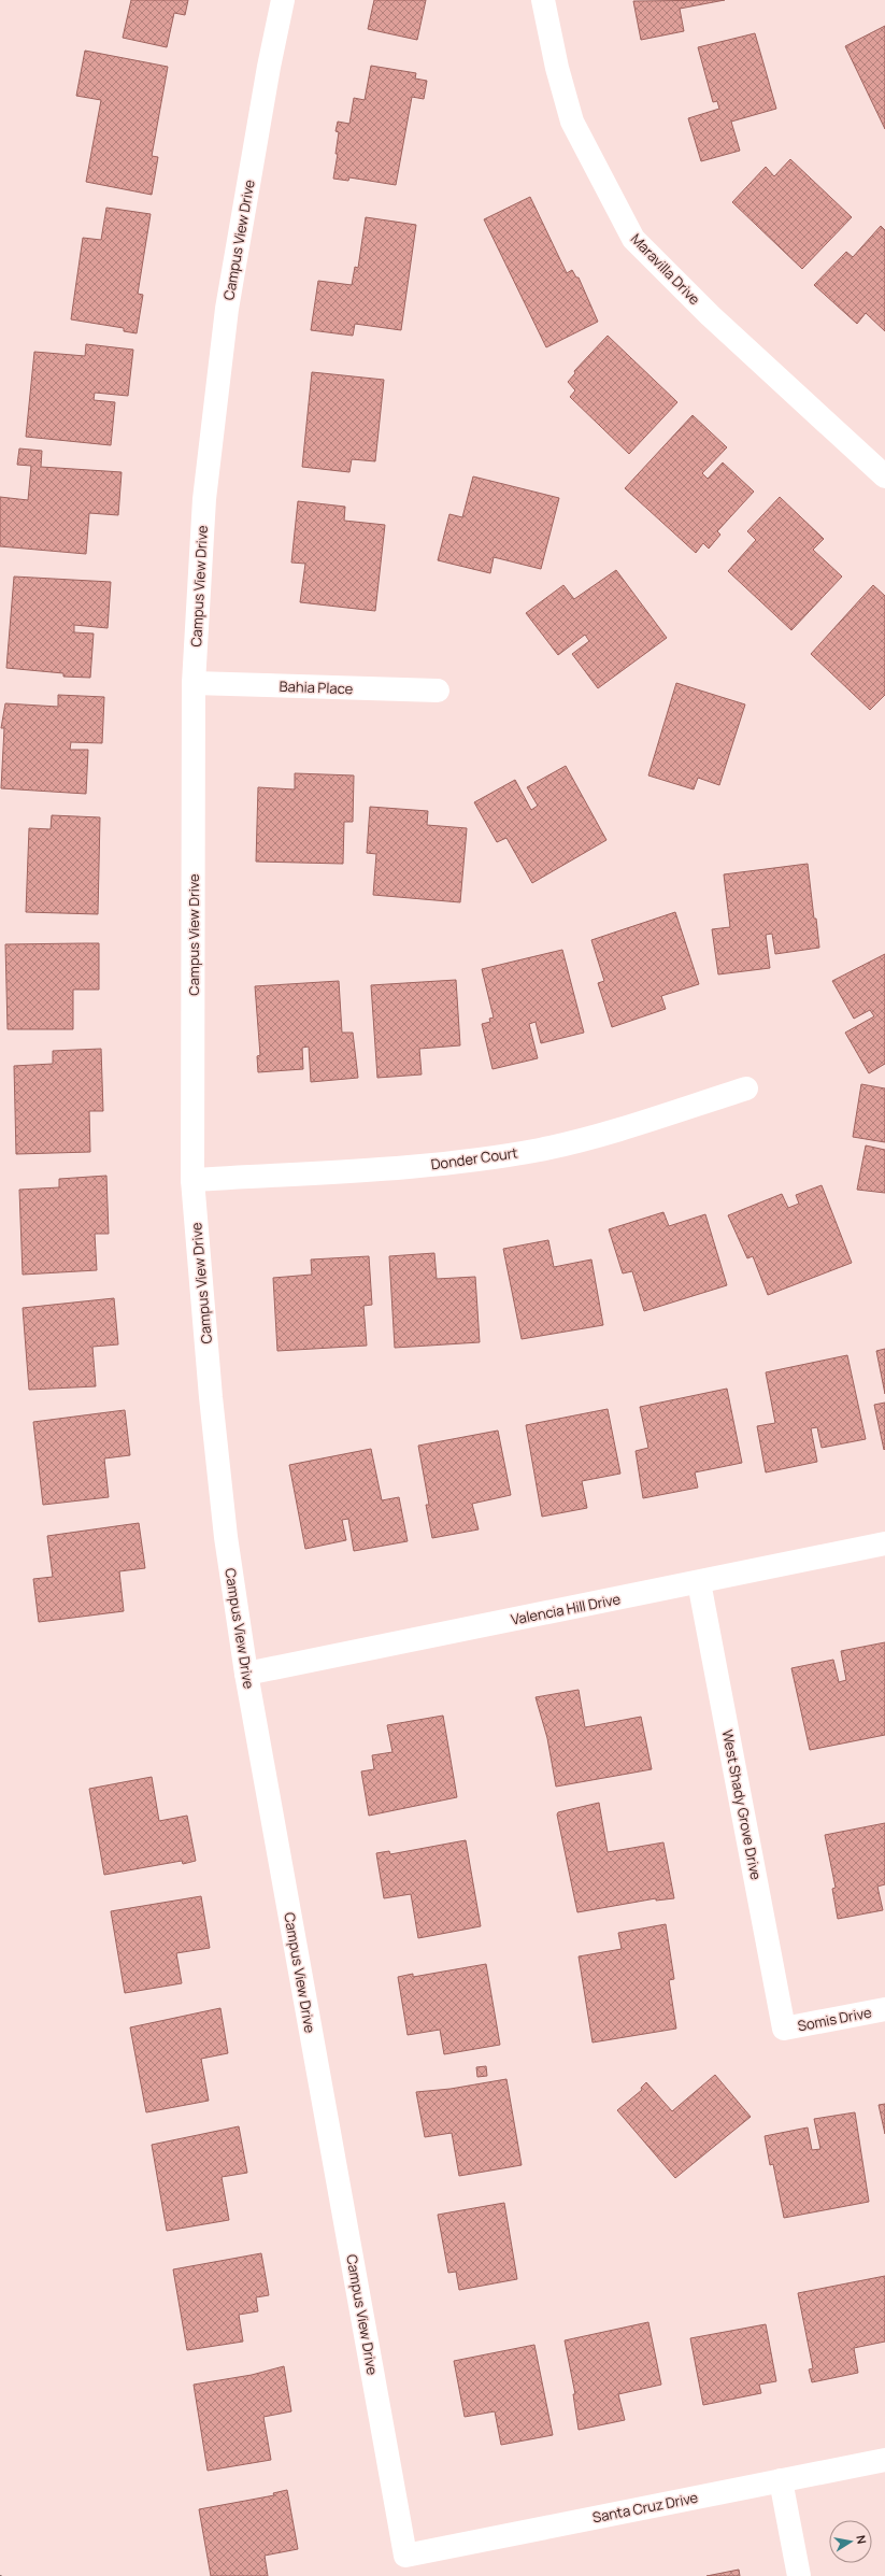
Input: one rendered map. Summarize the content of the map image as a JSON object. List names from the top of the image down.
{
  "streets": {
    "street": [
      "Campus View Drive",
      "Maravilla Drive",
      "Bahia Place",
      "Donder Court",
      "Valencia Hill Drive",
      "West Shady Grove Drive",
      "Somis Drive",
      "Santa Cruz Drive"
    ]
  },
  "crossings": [
    ["Campus View Drive", "Bahia Place"],
    ["Campus View Drive", "Donder Court"],
    ["Campus View Drive", "Valencia Hill Drive"],
    ["Campus View Drive", "Santa Cruz Drive"],
    ["Valencia Hill Drive", "West Shady Grove Drive"],
    ["West Shady Grove Drive", "Somis Drive"]
  ],
  "north": "right"
}
